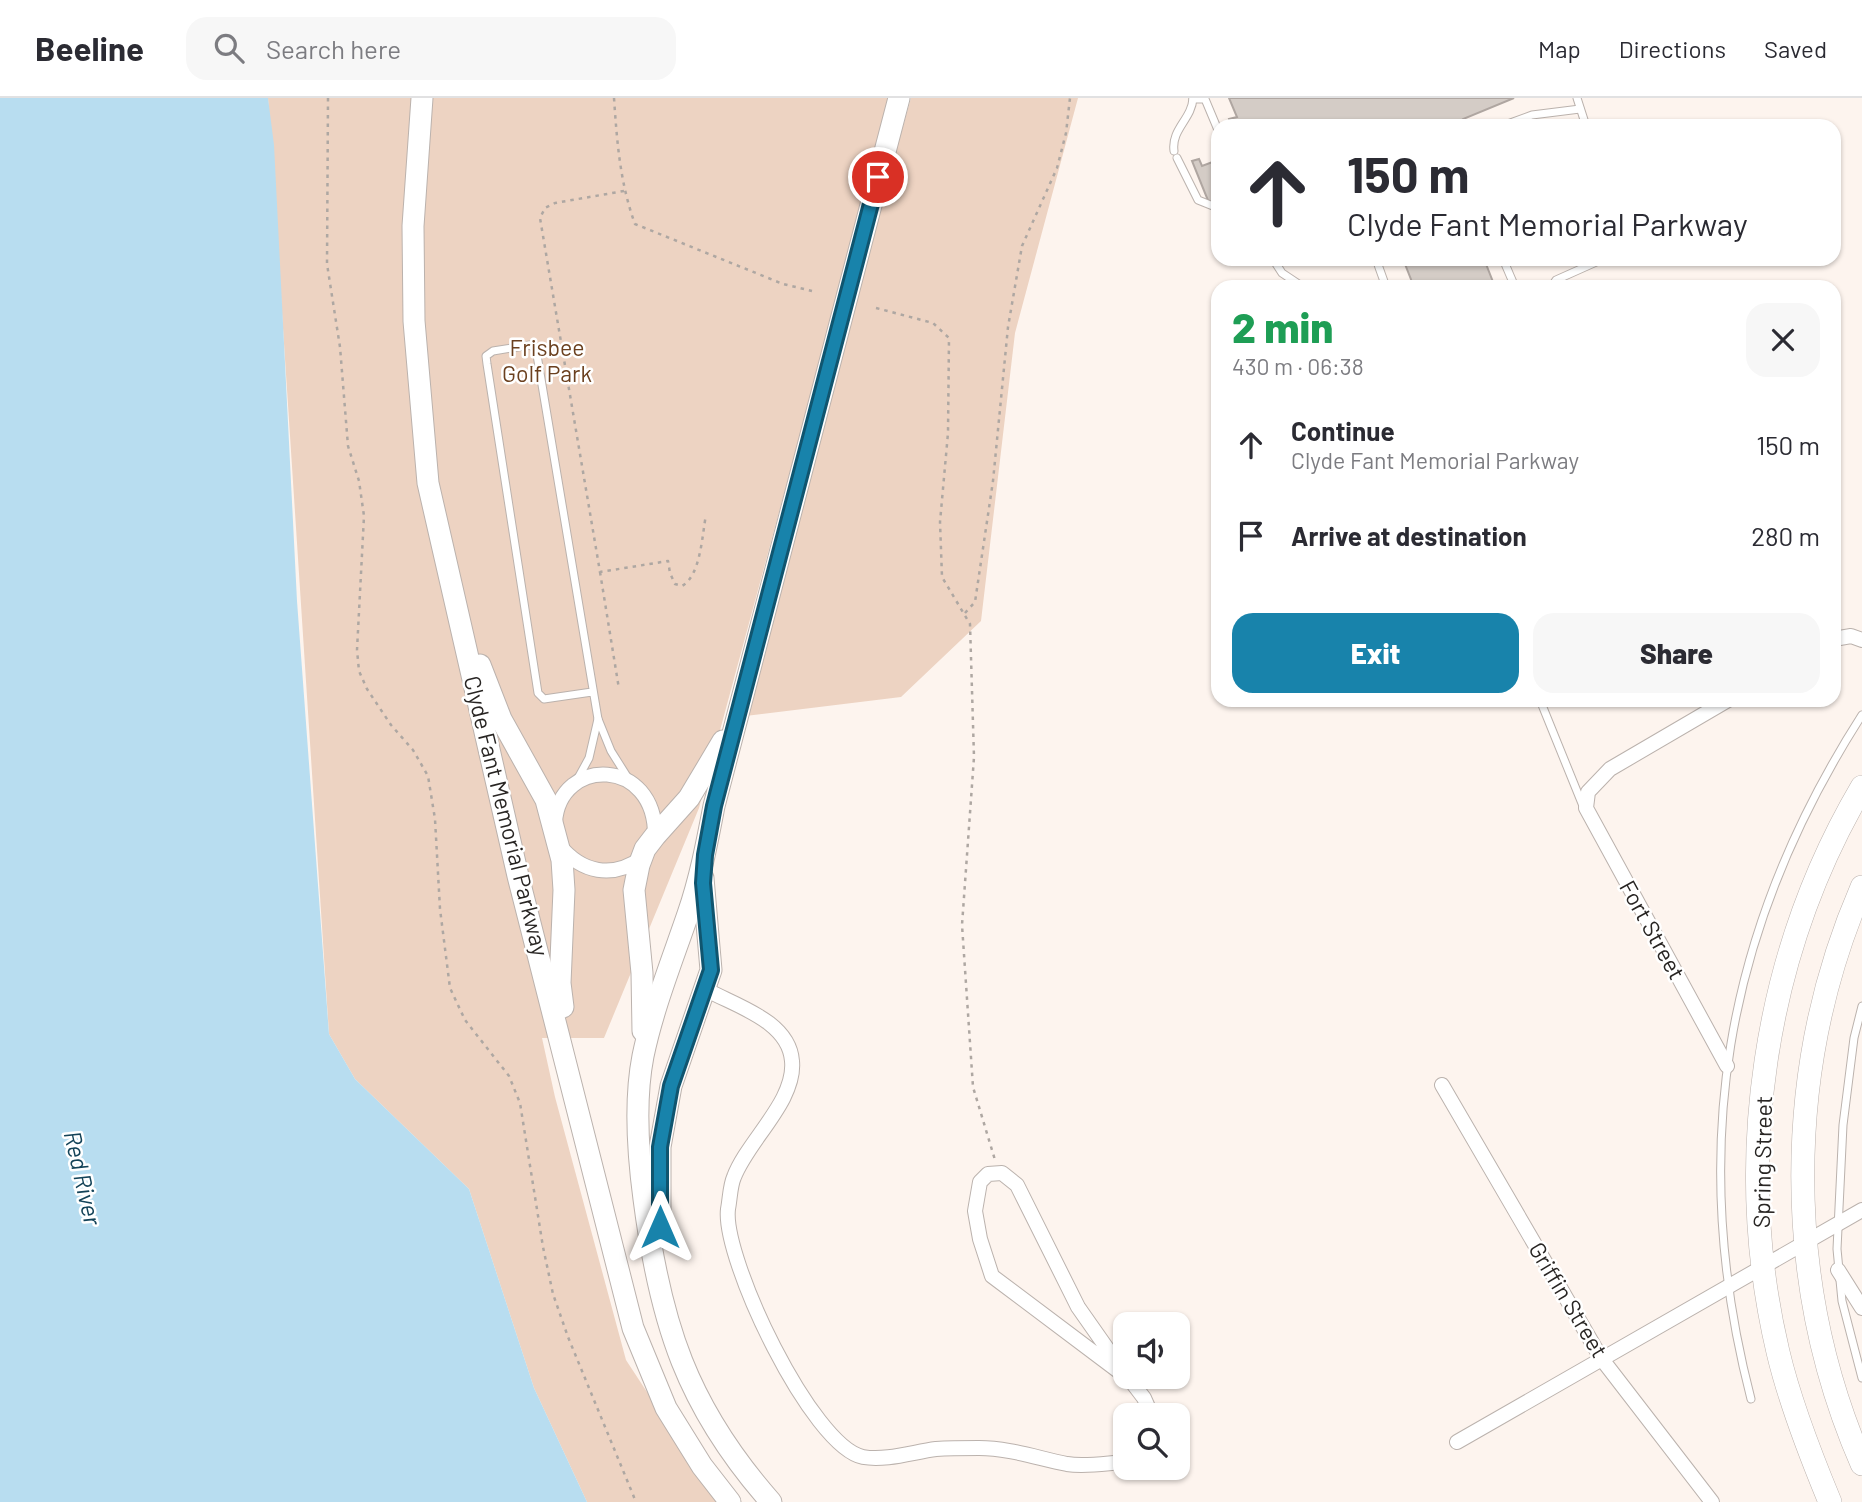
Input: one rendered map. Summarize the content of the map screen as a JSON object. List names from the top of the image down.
{
  "streets": {
    "main road": ["Clyde Fant Memorial Parkway", "Spring Street"],
    "street": ["Fort Street", "Griffin Street"]
  },
  "water": ["Red River"],
  "parks": ["Frisbee Golf Park"],
  "page": {
    "header": "Beeline",
    "search": "Search here",
    "nav": ["Map", "Directions", "Saved"],
    "turn": ["150 m", "Clyde Fant Memorial Parkway"],
    "heading": ["2 min", "430 m · 06:38"],
    "list": [
      {
        "name": "Continue",
        "note": "Clyde Fant Memorial Parkway",
        "value": "150 m"
      },
      {
        "name": "Arrive at destination",
        "value": "280 m"
      }
    ],
    "buttons": ["Exit", "Share"]
  }
}
